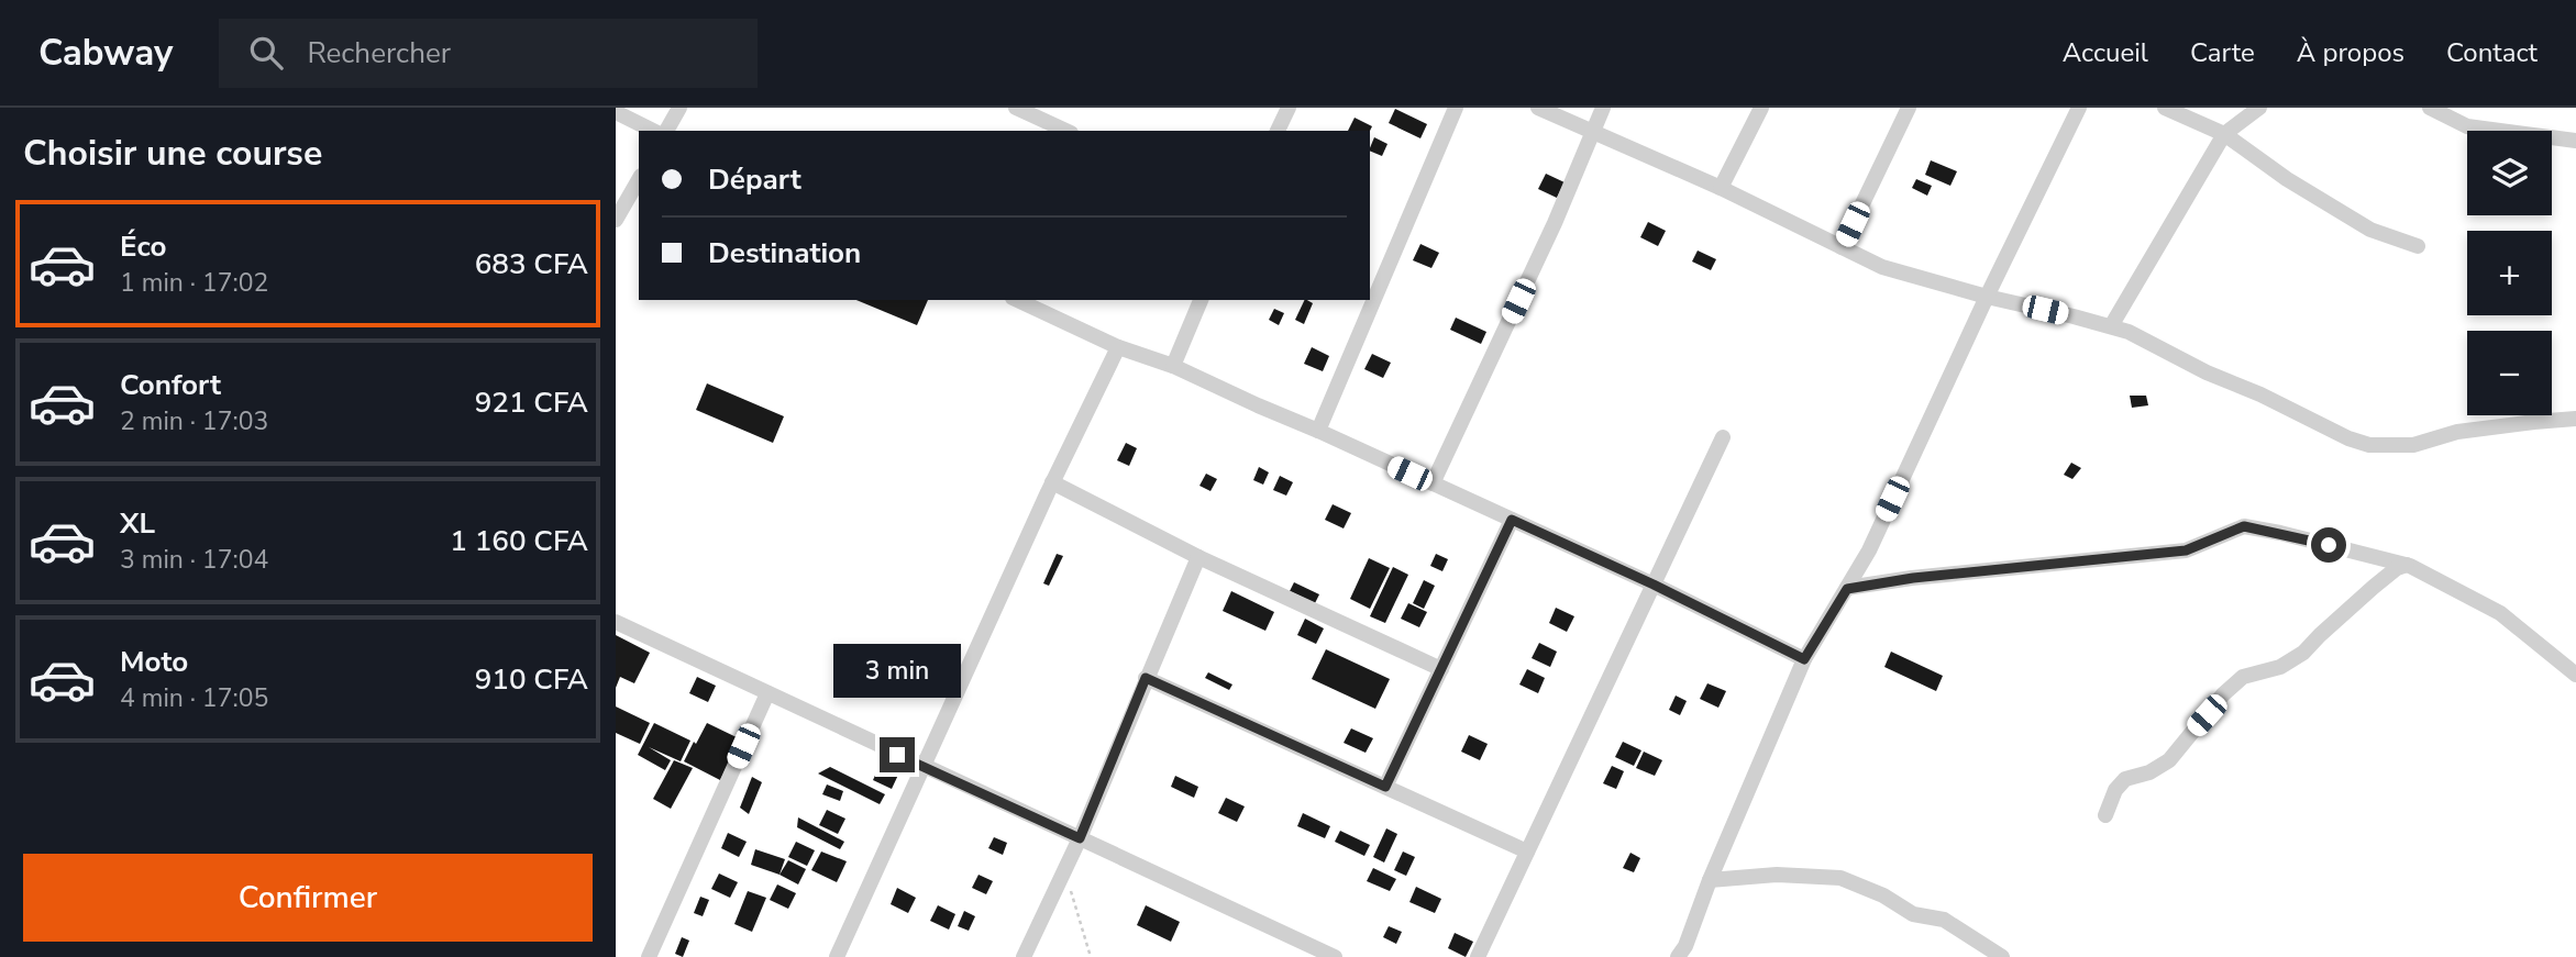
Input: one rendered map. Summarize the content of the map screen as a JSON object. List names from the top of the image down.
{
  "page": {
    "header": "Cabway",
    "search": "Rechercher",
    "nav": [
      "Accueil",
      "Carte",
      "À propos",
      "Contact"
    ],
    "heading": "Choisir une course",
    "map_buttons": ["+", "−"],
    "banner": ["Départ", "Destination"],
    "list": [
      {
        "name": "Éco",
        "note": "1 min · 17:02",
        "value": "683 CFA"
      },
      {
        "name": "Confort",
        "note": "2 min · 17:03",
        "value": "921 CFA"
      },
      {
        "name": "XL",
        "note": "3 min · 17:04",
        "value": "1 160 CFA"
      },
      {
        "name": "Moto",
        "note": "4 min · 17:05",
        "value": "910 CFA"
      }
    ],
    "bubble": "3 min",
    "buttons": "Confirmer"
  }
}
